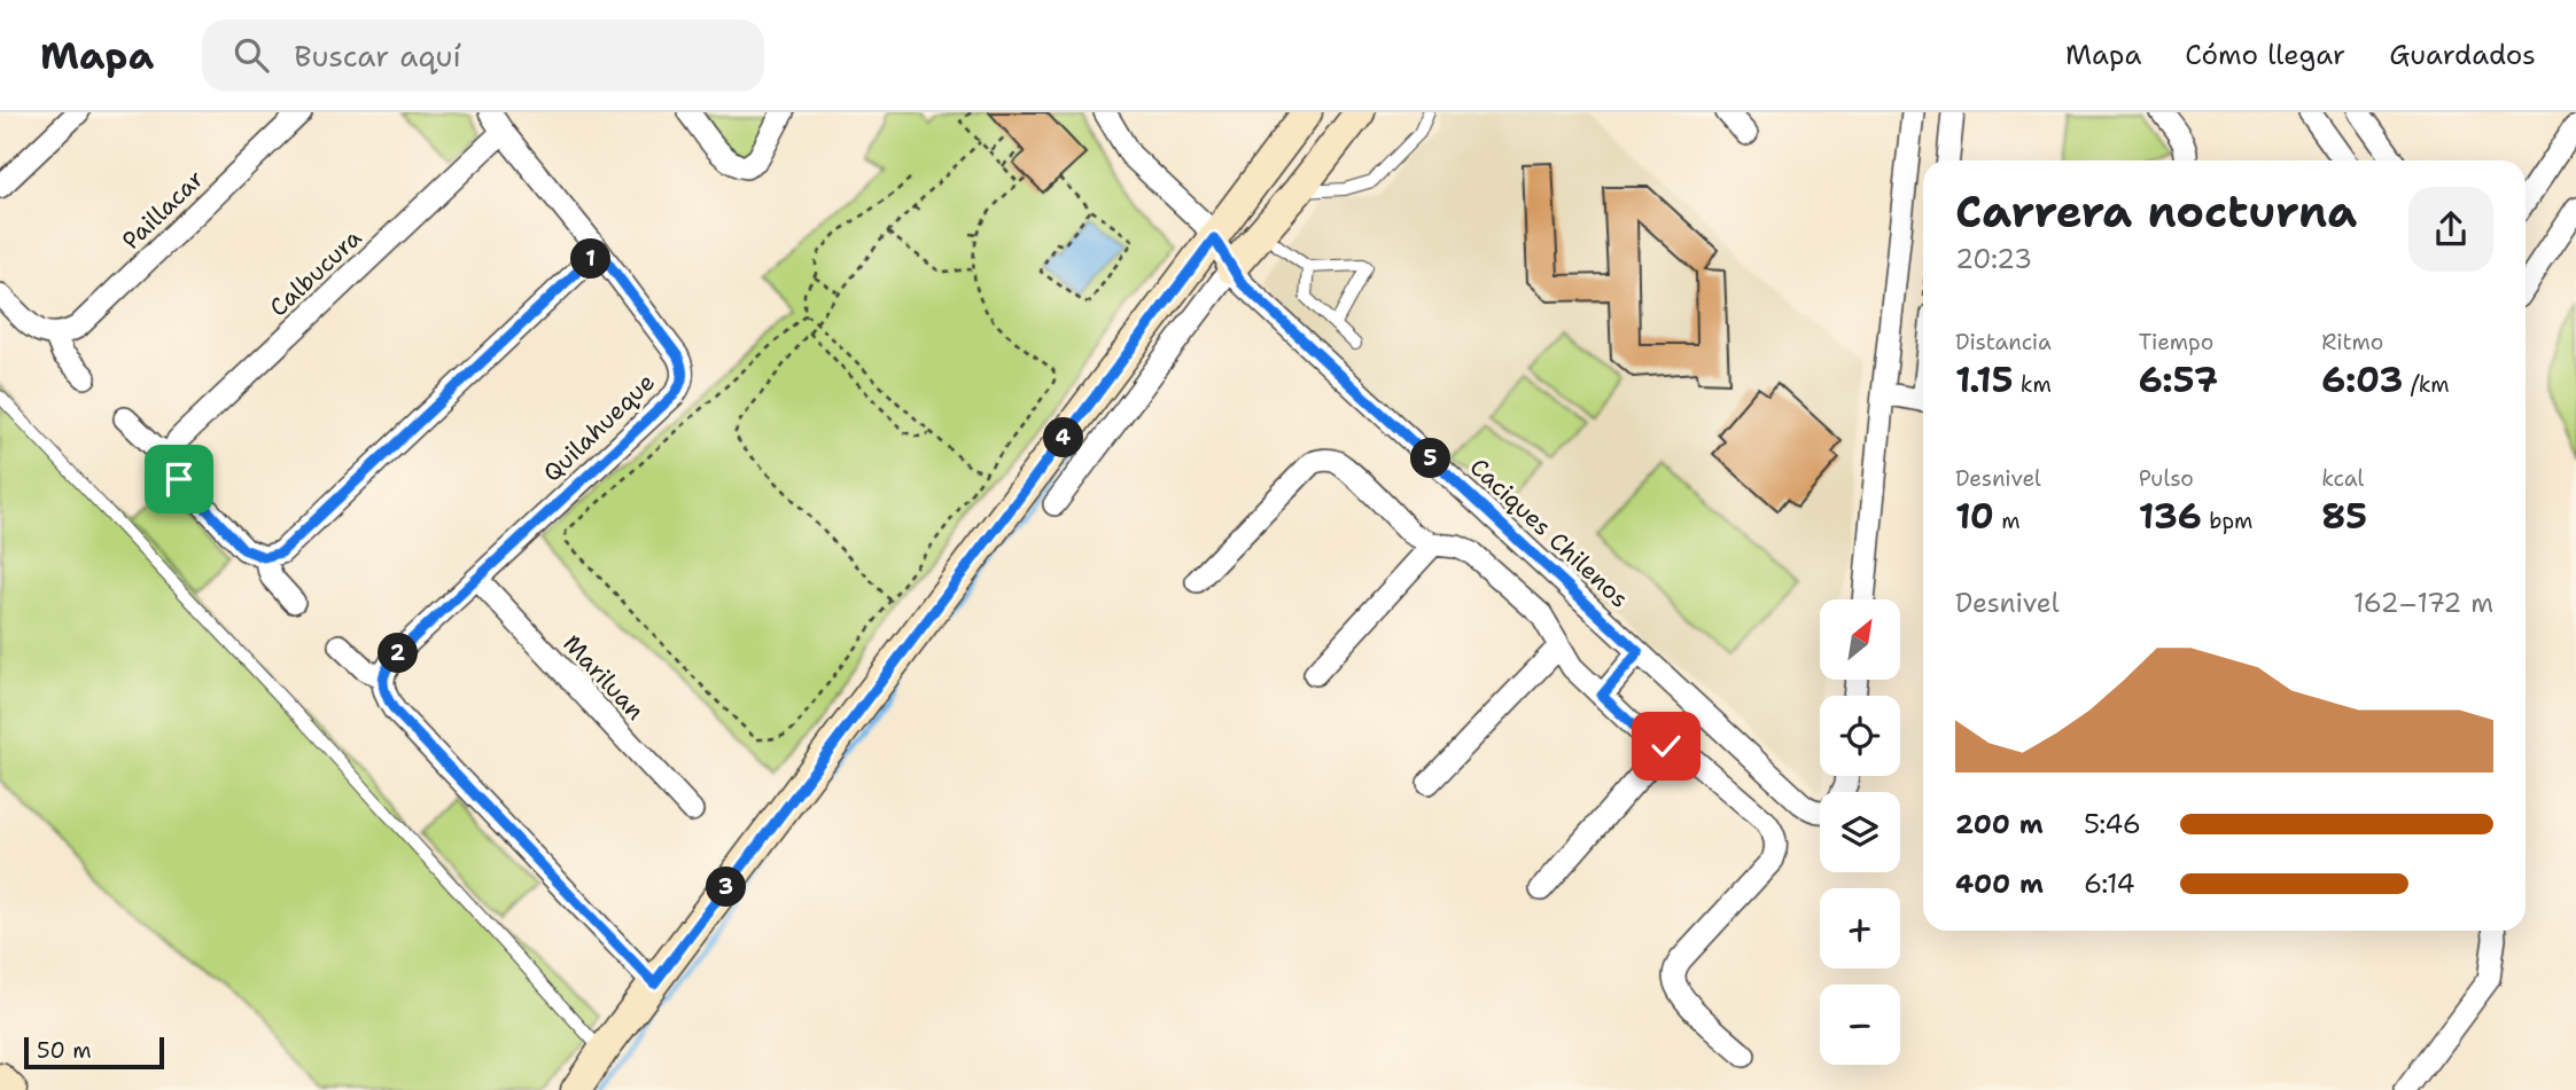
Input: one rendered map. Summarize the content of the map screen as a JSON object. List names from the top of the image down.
{
  "streets": {
    "street": [
      "Paillacar",
      "Calbucura",
      "Quilahueque",
      "Caciques Chilenos",
      "Mariluan"
    ]
  },
  "crossings": [
    ["Calbucura", "Quilahueque"],
    ["Quilahueque", "Mariluan"]
  ],
  "scale_bar": "50 m",
  "north": "top right",
  "page": {
    "header": "Mapa",
    "search": "Buscar aquí",
    "nav": ["Mapa", "Cómo llegar", "Guardados"],
    "heading": ["Carrera nocturna", "20:23"],
    "pins": [
      "1",
      "4",
      "5",
      "2",
      "3"
    ],
    "stats": [
      ["Distancia", "1.15 km"],
      ["Tiempo", "6:57"],
      ["Ritmo", "6:03 /km"],
      ["Desnivel", "10 m"],
      ["Pulso", "136 bpm"],
      ["kcal", "85"]
    ],
    "chart": ["Desnivel", "162–172 m"],
    "map_buttons": ["+", "−"],
    "list": [
      {
        "name": "200 m",
        "note": "5:46"
      },
      {
        "name": "400 m",
        "note": "6:14"
      }
    ],
    "scale": "50 m"
  }
}
